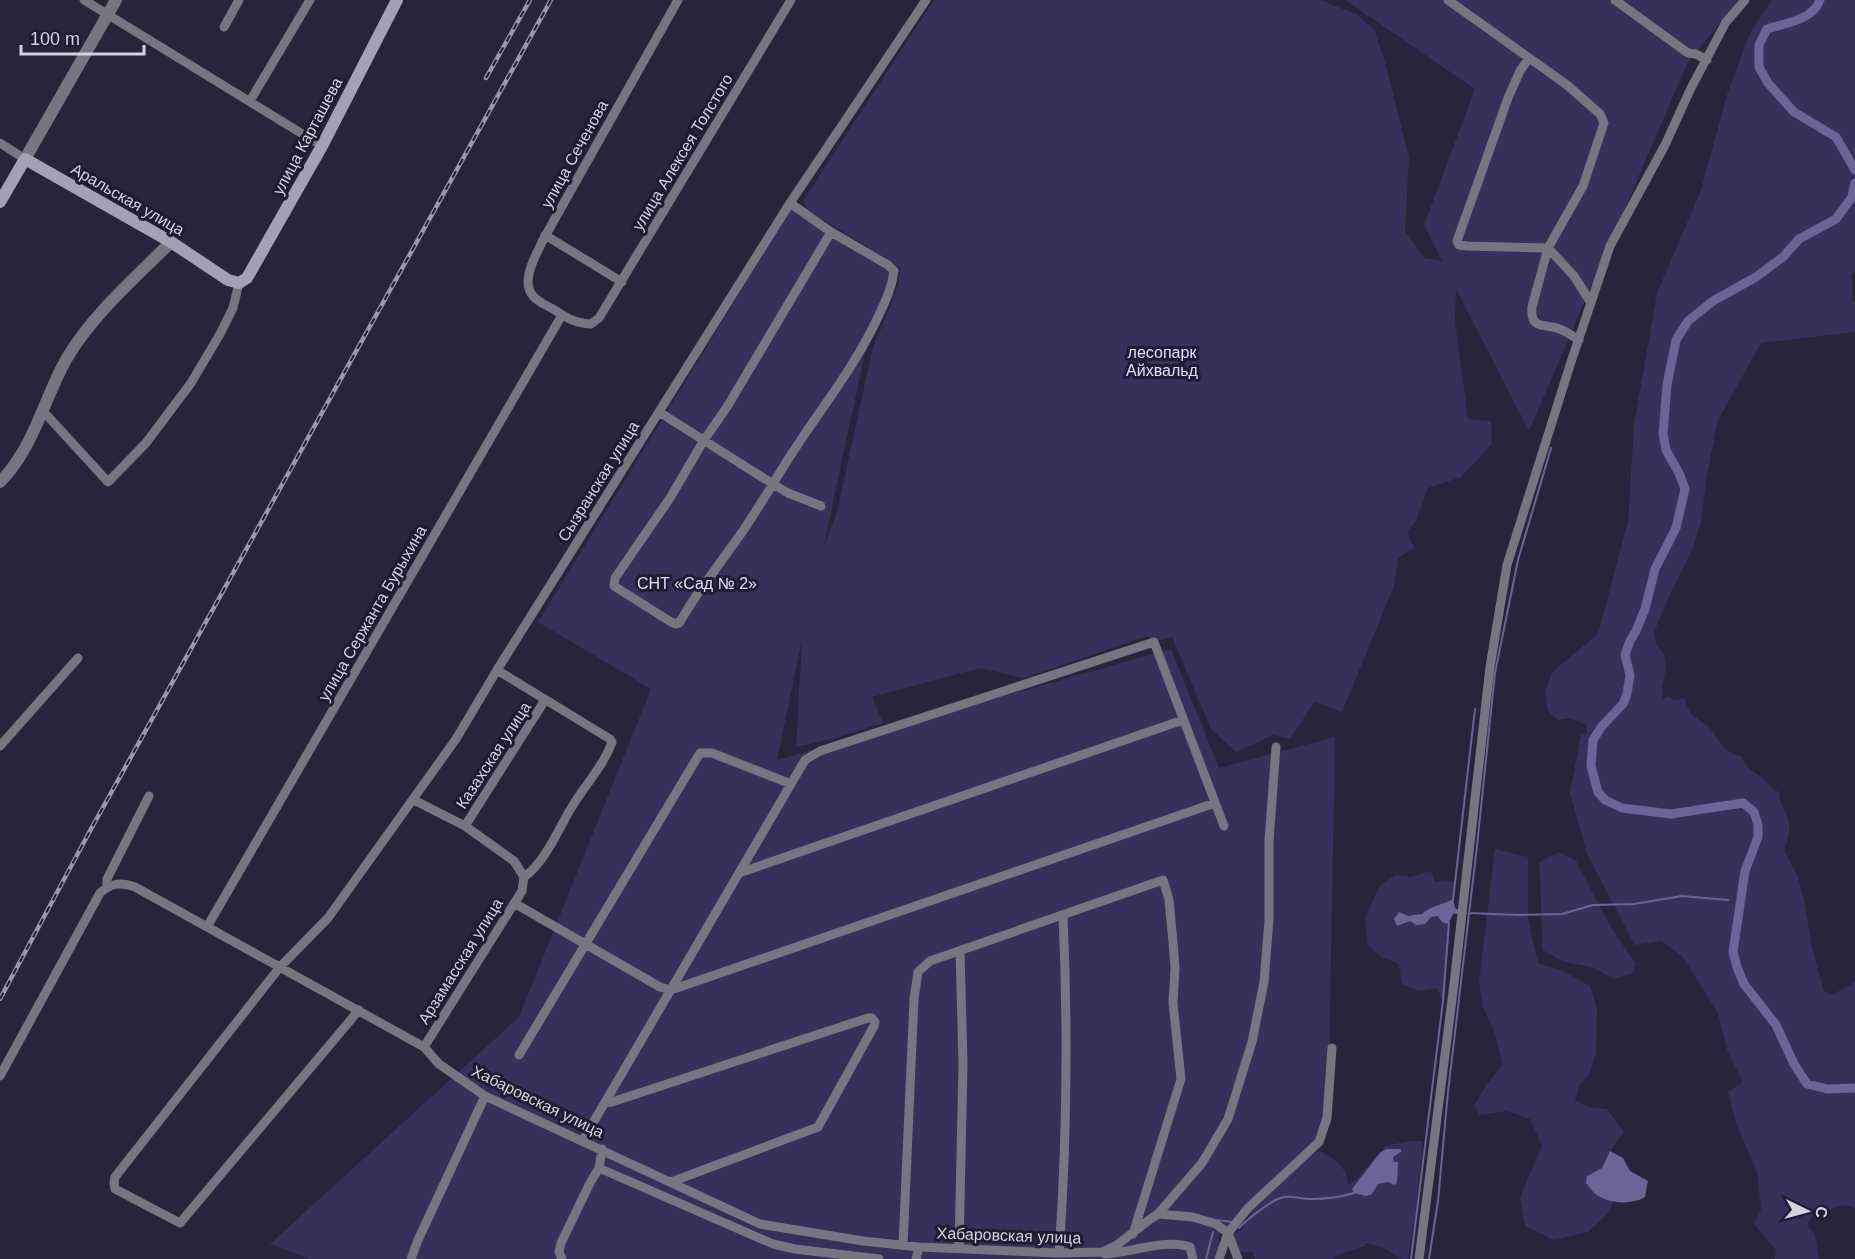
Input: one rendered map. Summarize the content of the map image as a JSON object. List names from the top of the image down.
{
  "streets": {
    "main road": ["улица Карташева", "Аральская улица"],
    "street": [
      "улица Алексея Толстого",
      "улица Сеченова",
      "Сызранская улица",
      "улица Сержанта Бурыхина",
      "Казахская улица",
      "Арзамасская улица",
      "Хабаровская улица"
    ]
  },
  "crossings": [
    ["улица Карташева", "Аральская улица"],
    ["улица Алексея Толстого", "улица Сеченова"],
    ["улица Сеченова", "улица Сержанта Бурыхина"],
    ["Сызранская улица", "Хабаровская улица"],
    ["улица Сержанта Бурыхина", "Хабаровская улица"],
    ["Арзамасская улица", "Хабаровская улица"]
  ],
  "parks": ["лесопарк Айхвальд", "СНТ «Сад № 2»"],
  "scale_bar": "100 m",
  "north": "right"
}
